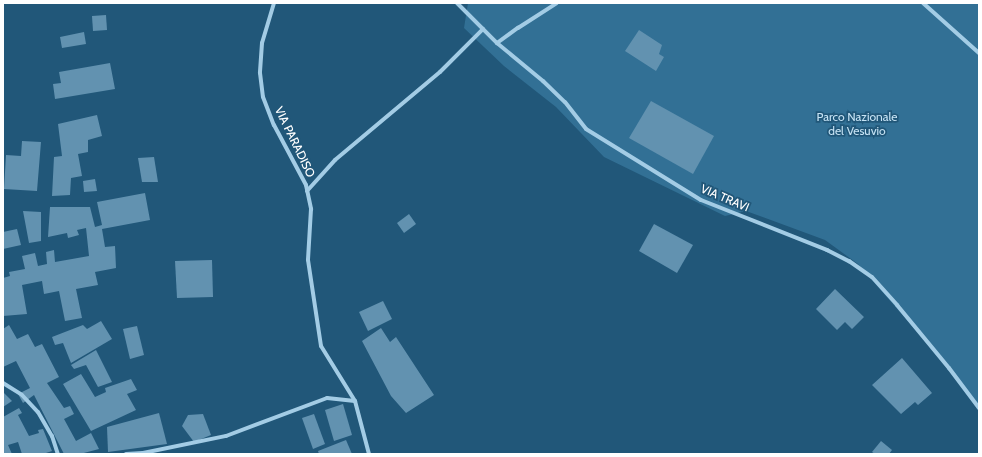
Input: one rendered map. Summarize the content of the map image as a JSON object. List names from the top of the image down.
{
  "streets": {
    "street": ["VIA PARADISO", "VIA TRAVI"]
  },
  "parks": ["Parco Nazionale del Vesuvio"]
}
